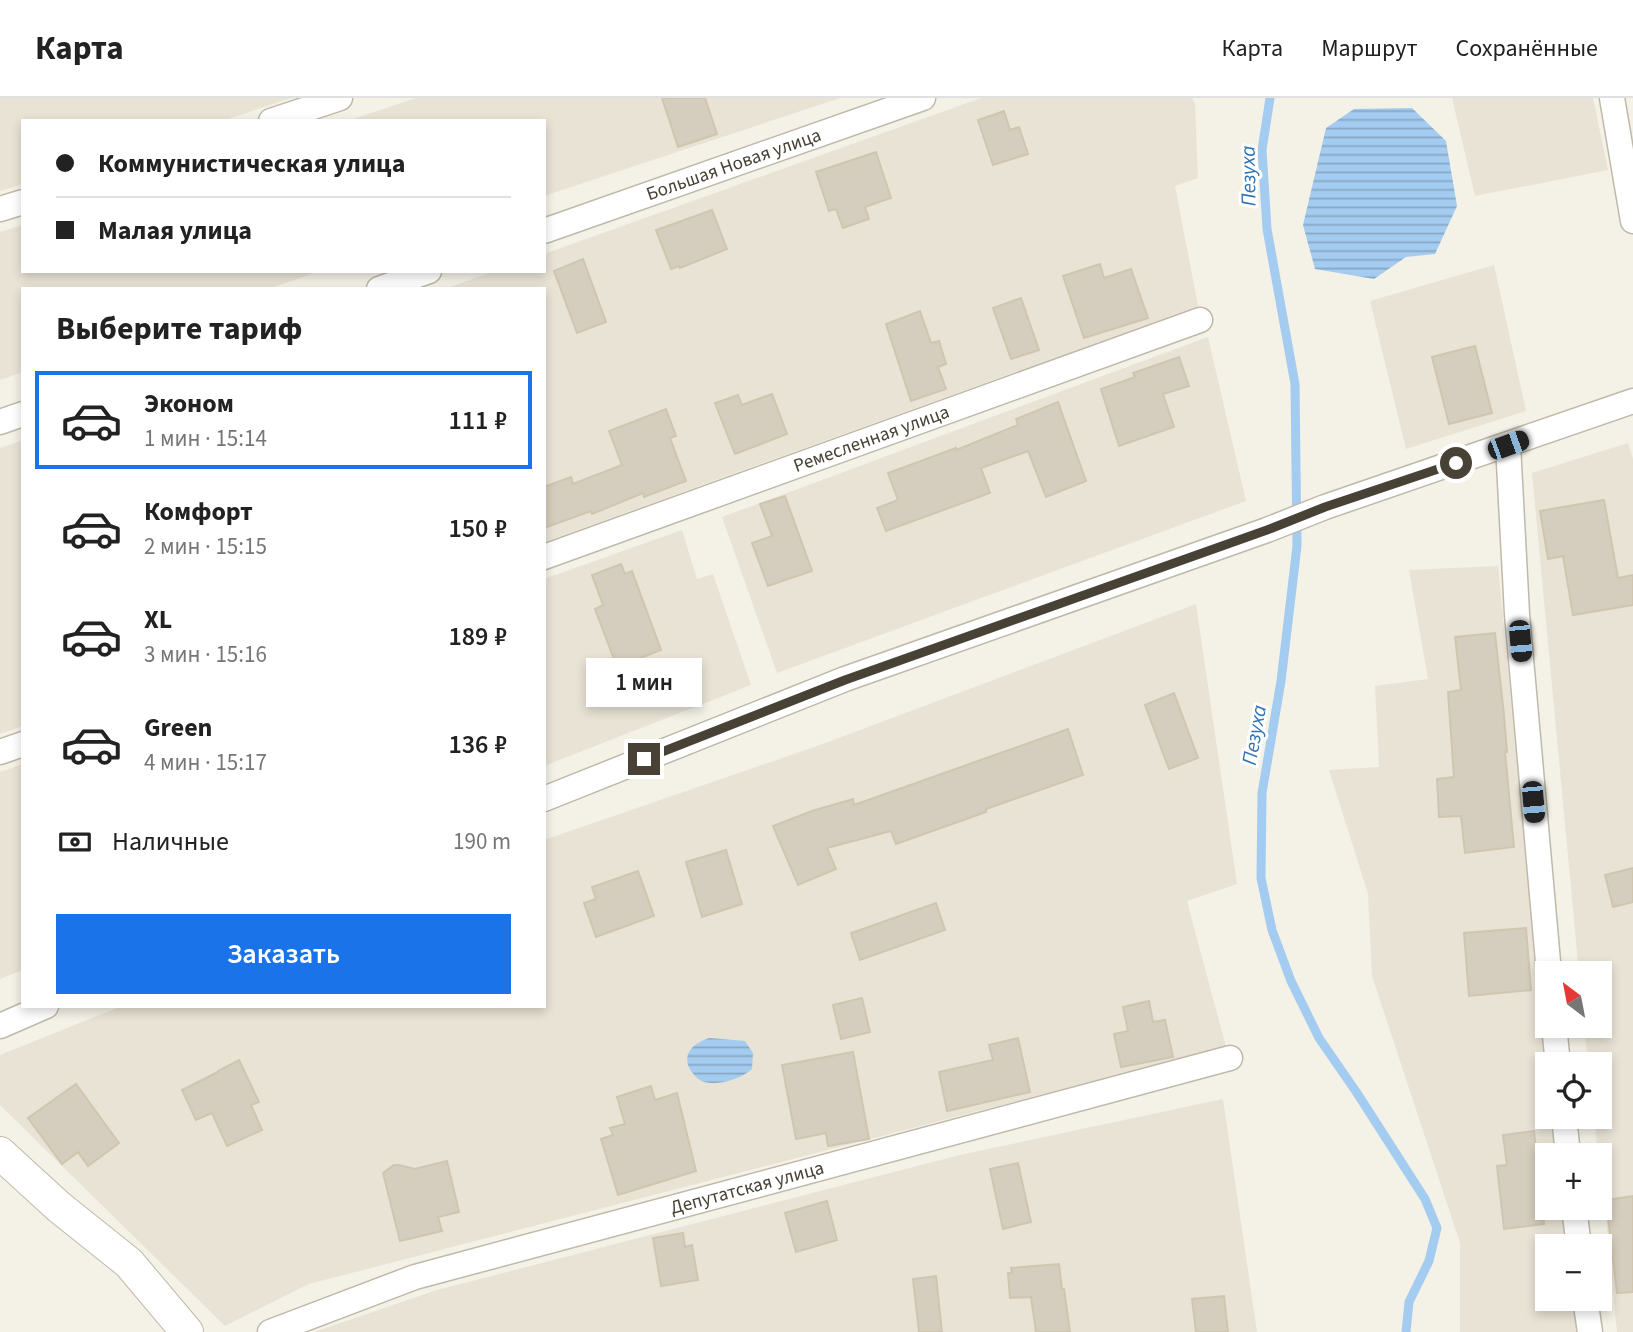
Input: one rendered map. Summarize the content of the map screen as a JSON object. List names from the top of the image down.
{
  "streets": {
    "street": ["Большая Новая улица", "Ремесленная улица", "Депутатская улица"]
  },
  "water": ["Пезуха"],
  "north": "top left",
  "page": {
    "header": "Карта",
    "nav": ["Карта", "Маршрут", "Сохранённые"],
    "banner": ["Коммунистическая улица", "Малая улица"],
    "heading": "Выберите тариф",
    "list": [
      {
        "name": "Эконом",
        "note": "1 мин · 15:14",
        "value": "111 ₽"
      },
      {
        "name": "Комфорт",
        "note": "2 мин · 15:15",
        "value": "150 ₽"
      },
      {
        "name": "XL",
        "note": "3 мин · 15:16",
        "value": "189 ₽"
      },
      {
        "name": "Green",
        "note": "4 мин · 15:17",
        "value": "136 ₽"
      }
    ],
    "bubble": "1 мин",
    "pay": ["Наличные", "190 m"],
    "buttons": "Заказать",
    "map_buttons": ["+", "−"]
  }
}
